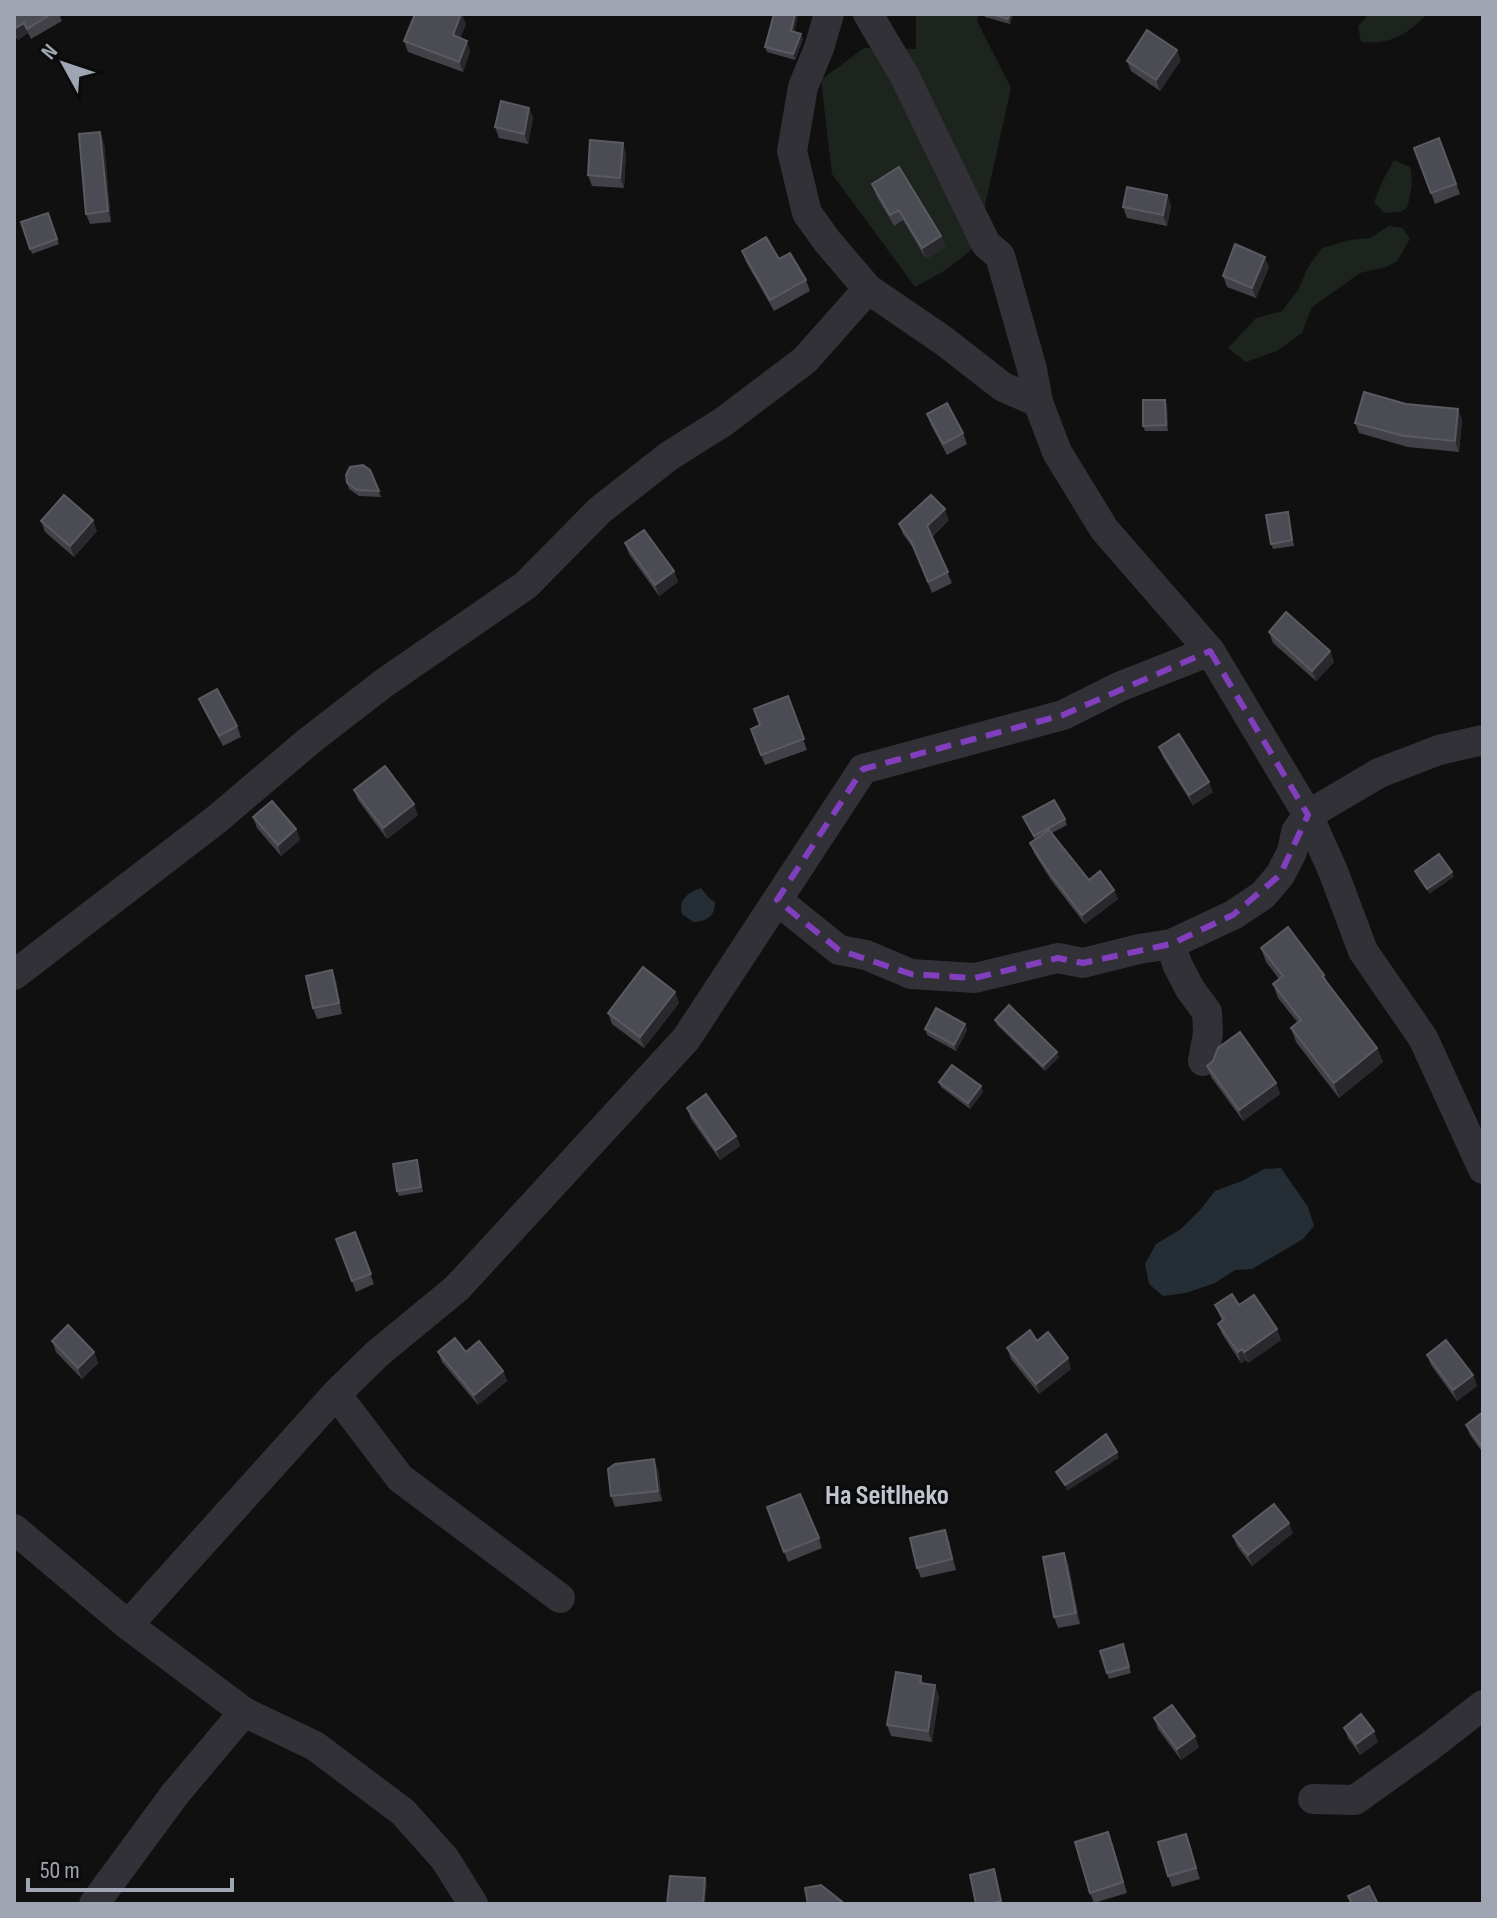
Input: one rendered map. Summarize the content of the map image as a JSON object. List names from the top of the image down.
{
  "districts": ["Ha Seitlheko"],
  "scale_bar": "50 m",
  "north": "top left"
}
